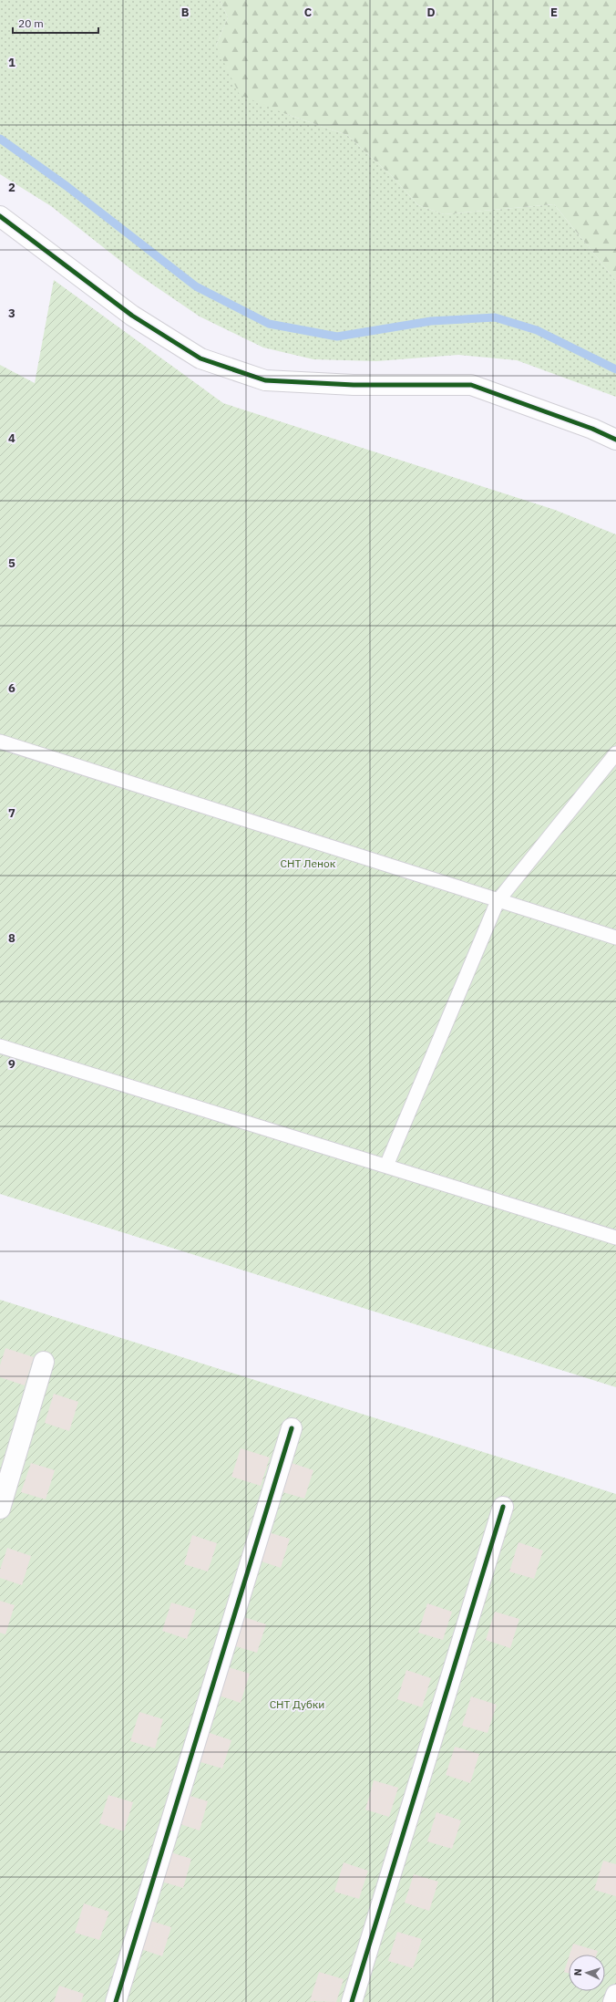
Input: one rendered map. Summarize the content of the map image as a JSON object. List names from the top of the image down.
{
  "parks": ["СНТ Ленок", "СНТ Дубки"],
  "scale_bar": "20 m",
  "north": "left",
  "grid": {
    "columns": [
      "B",
      "C",
      "D",
      "E"
    ],
    "rows": [
      "1",
      "2",
      "3",
      "4",
      "5",
      "6",
      "7",
      "8",
      "9"
    ]
  }
}
